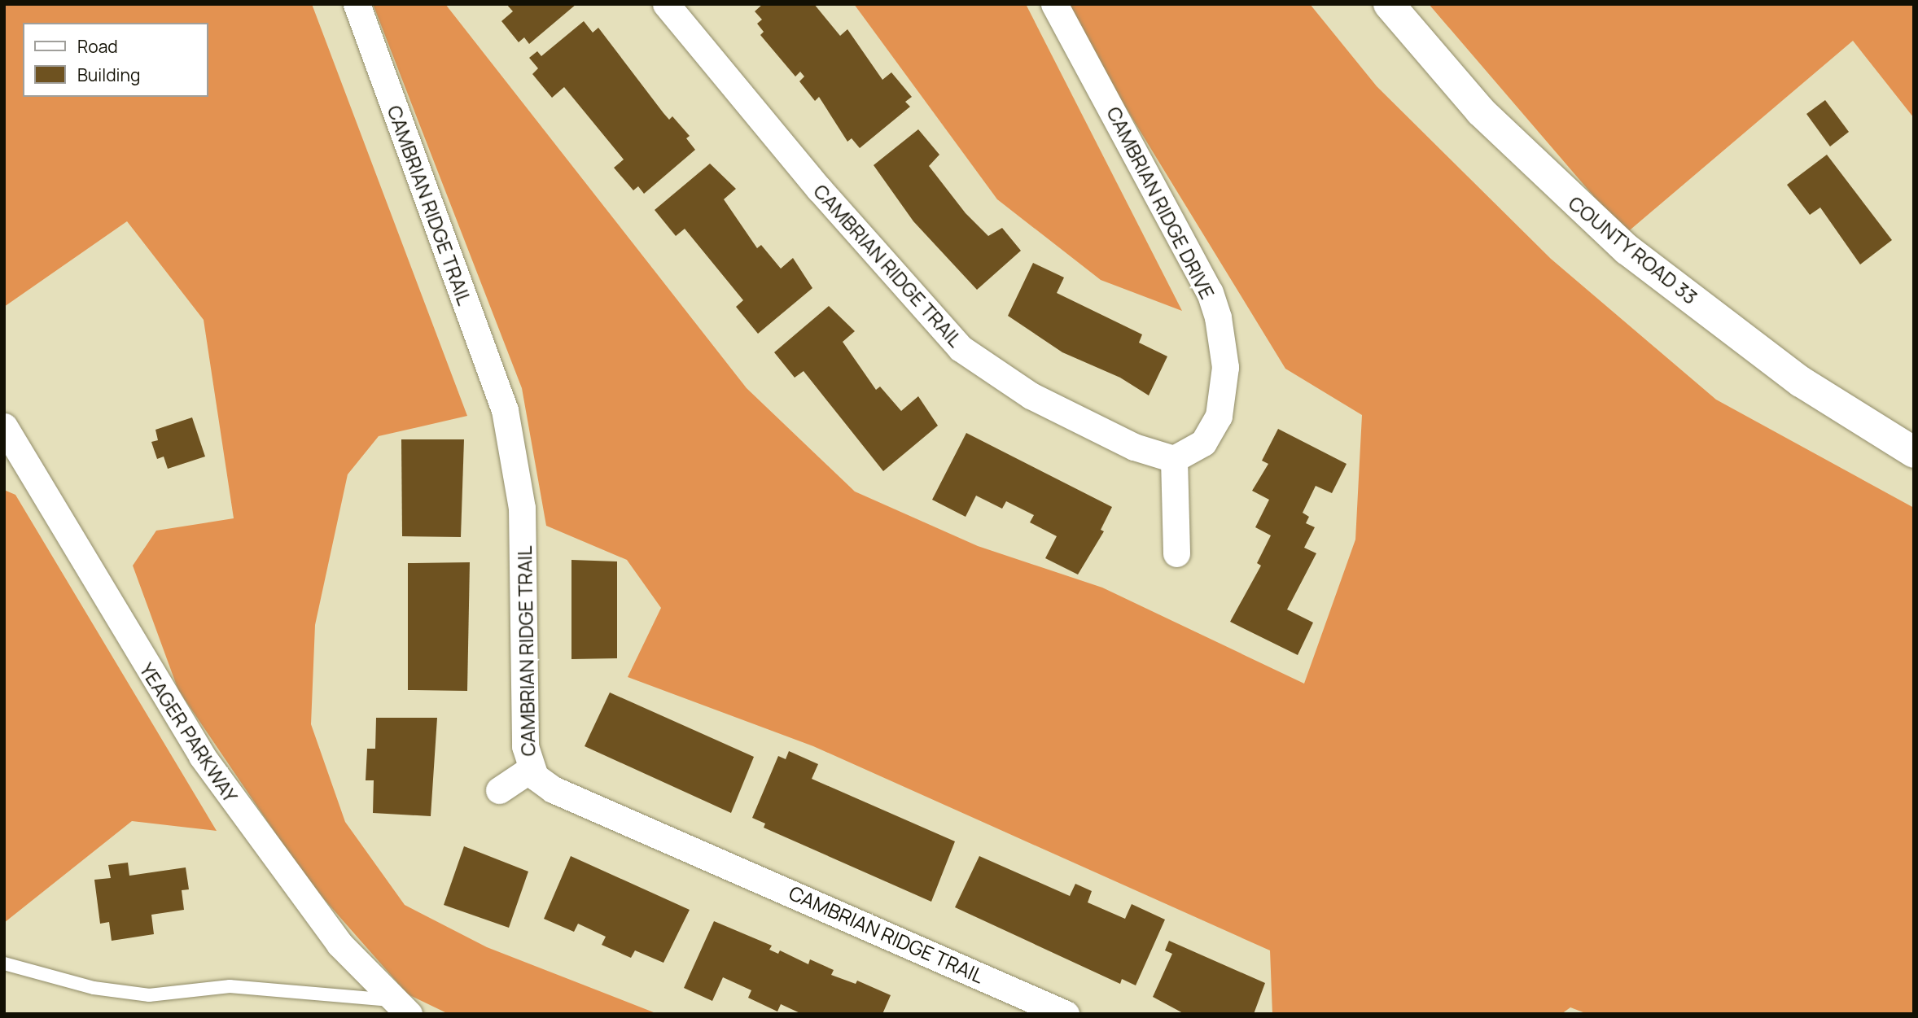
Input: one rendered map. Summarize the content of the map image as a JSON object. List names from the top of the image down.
{
  "streets": {
    "street": [
      "CAMBRIAN RIDGE DRIVE",
      "CAMBRIAN RIDGE TRAIL",
      "COUNTY ROAD 33",
      "YEAGER PARKWAY"
    ]
  },
  "crossings": [
    ["CAMBRIAN RIDGE DRIVE", "CAMBRIAN RIDGE TRAIL"]
  ],
  "legend": ["Road", "Building"]
}
